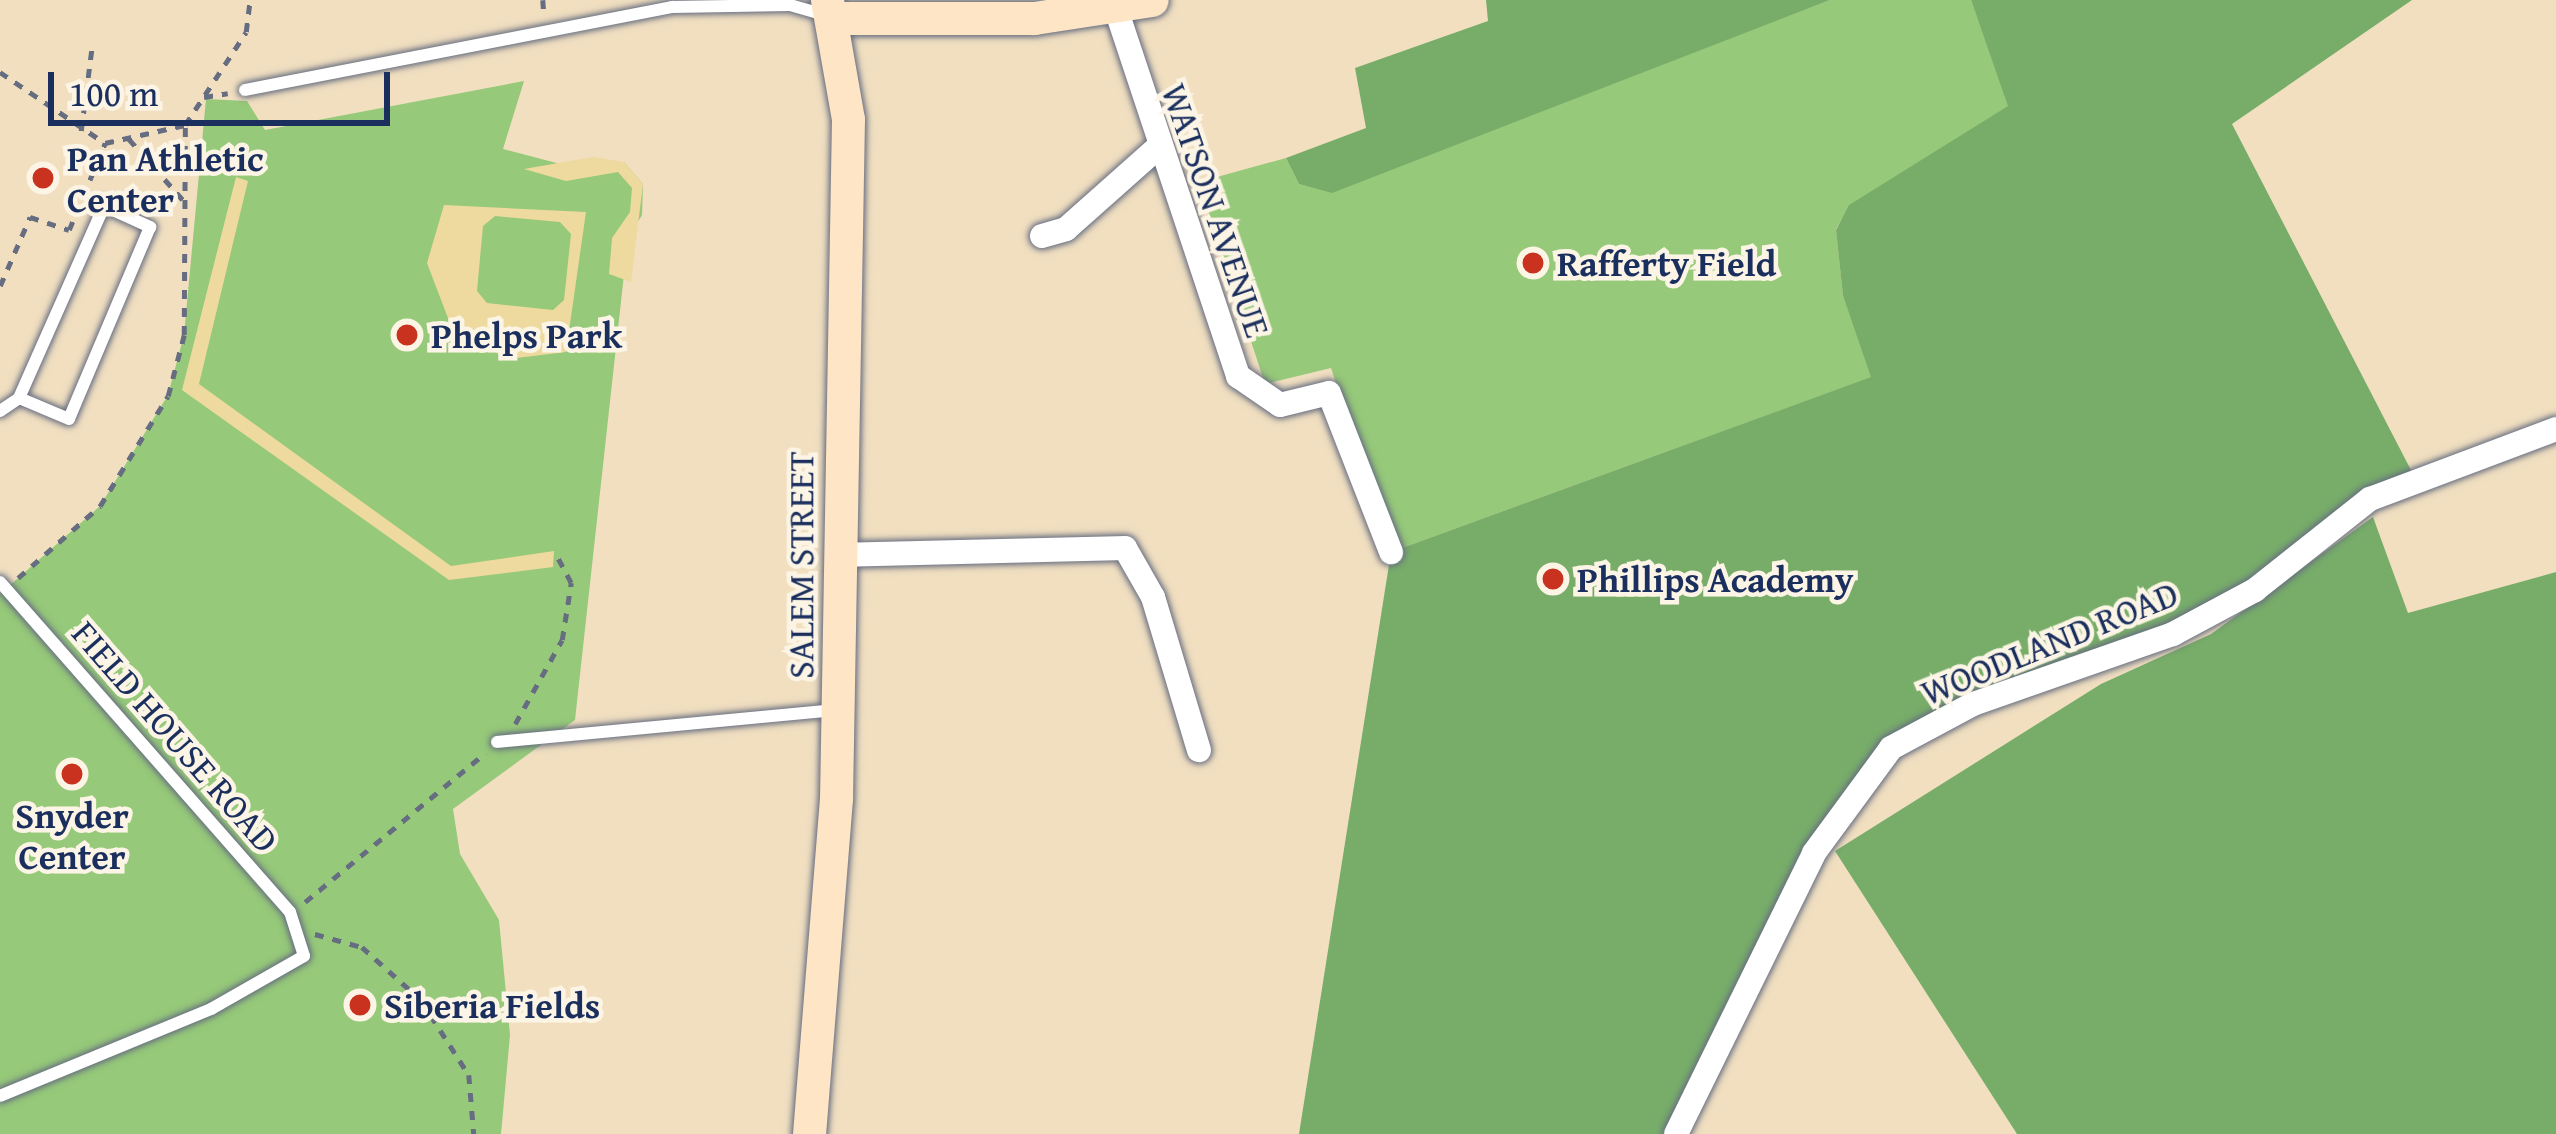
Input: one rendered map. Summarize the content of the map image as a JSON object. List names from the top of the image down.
{
  "streets": {
    "street": ["WATSON AVENUE", "SALEM STREET", "WOODLAND ROAD"],
    "lane": ["FIELD HOUSE ROAD"]
  },
  "places": [
    "Pan Athletic Center",
    "Rafferty Field",
    "Phelps Park",
    "Phillips Academy",
    "Snyder Center",
    "Siberia Fields"
  ],
  "scale_bar": "100 m"
}
